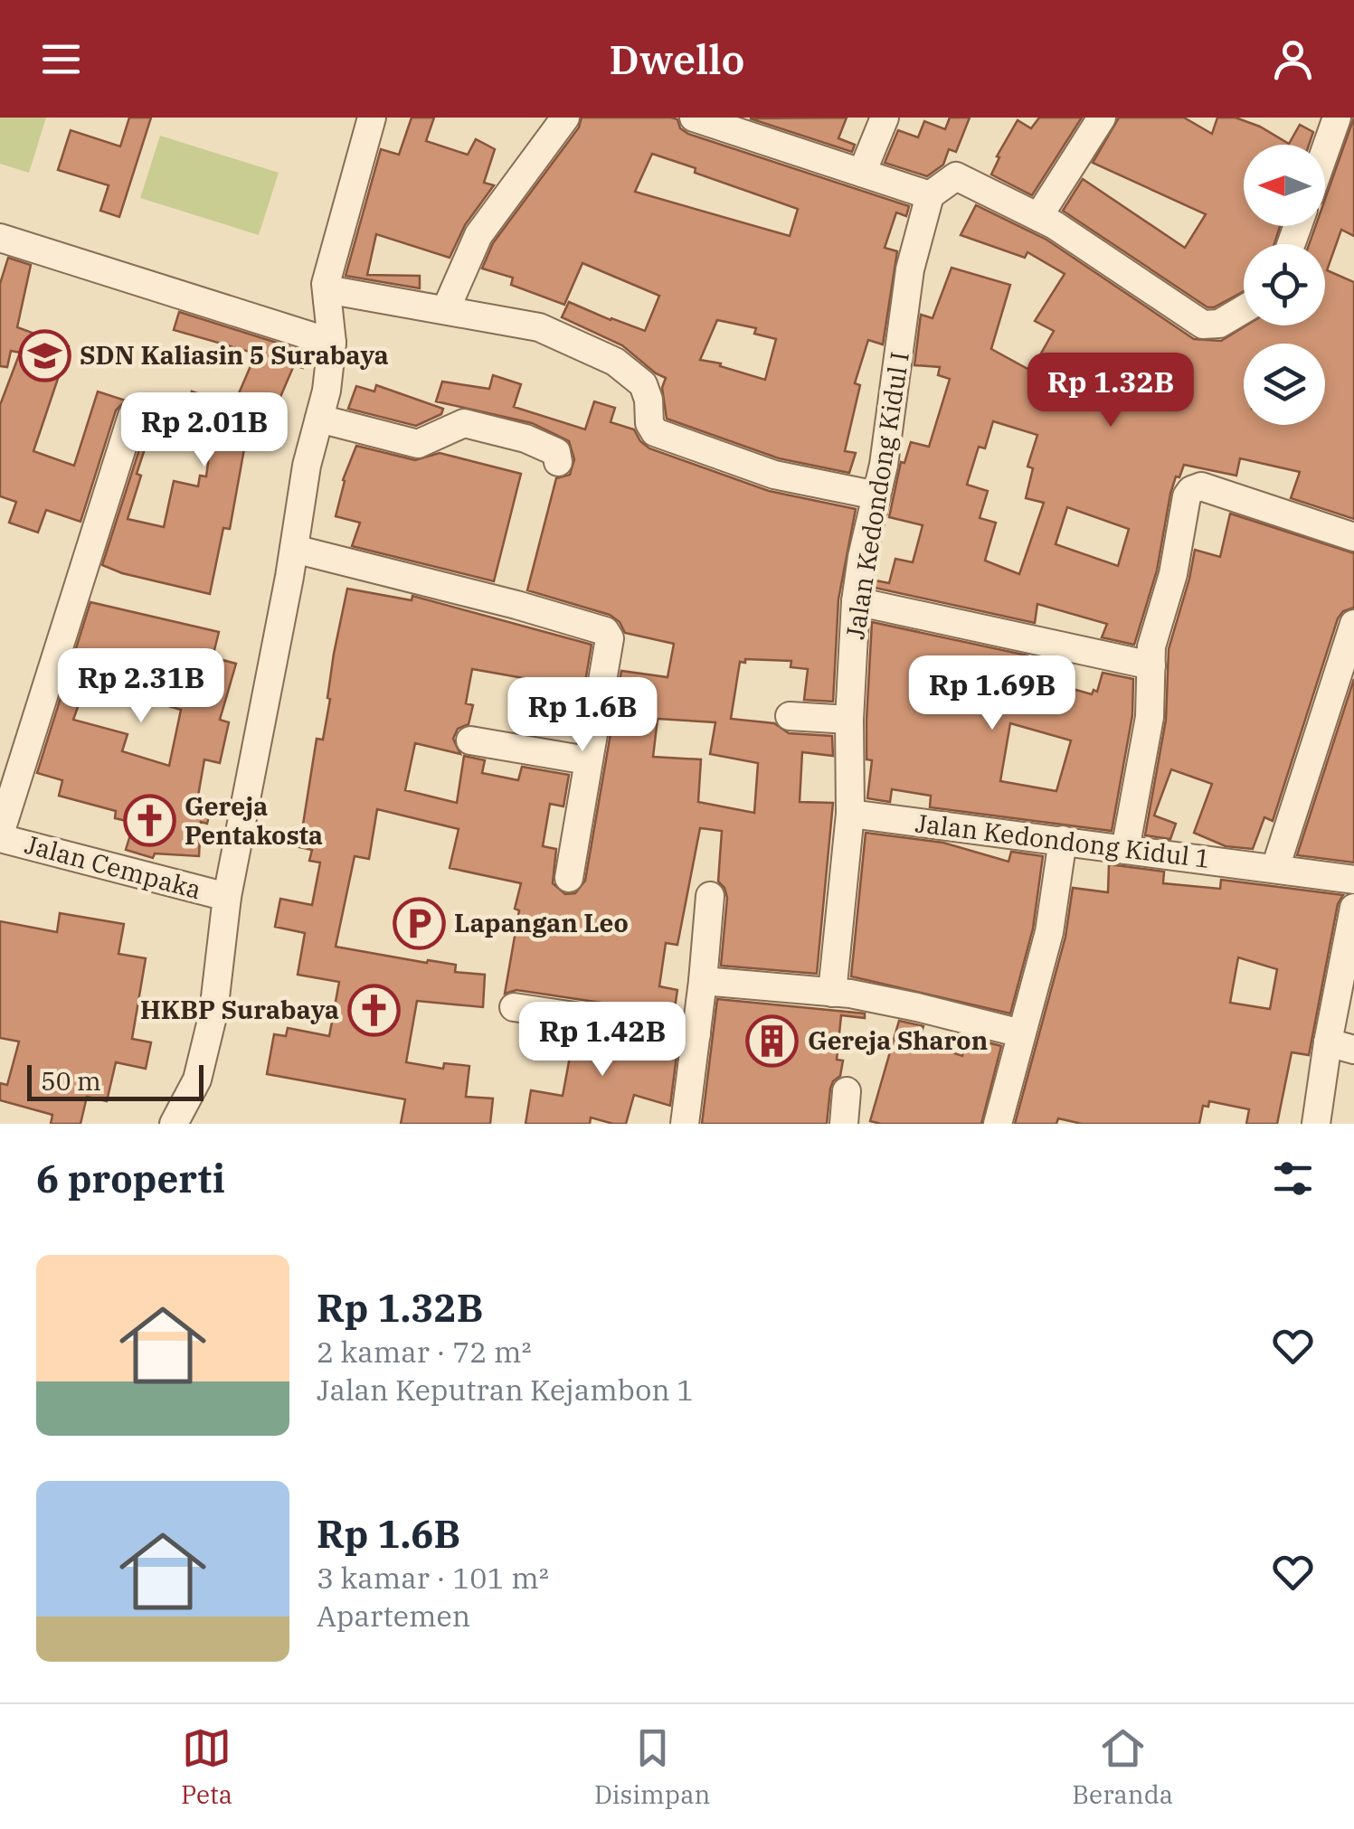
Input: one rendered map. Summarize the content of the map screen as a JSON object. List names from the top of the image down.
{
  "streets": {
    "street": ["Jalan Kedondong Kidul I", "Jalan Kedondong Kidul 1", "Jalan Cempaka"]
  },
  "crossings": [
    ["Jalan Kedondong Kidul I", "Jalan Kedondong Kidul 1"]
  ],
  "places": {
    "school or university": ["SDN Kaliasin 5 Surabaya"],
    "church": ["Gereja Pentakosta", "HKBP Surabaya"],
    "parking": ["Lapangan Leo"],
    "building": ["Gereja Sharon"]
  },
  "scale_bar": "50 m",
  "north": "left",
  "page": {
    "header": "Dwello",
    "price": [
      "Rp 1.32B",
      "Rp 2.01B",
      "Rp 2.31B",
      "Rp 1.69B",
      "Rp 1.6B",
      "Rp 1.42B"
    ],
    "scale": "50 m",
    "heading": "6 properti",
    "list": [
      {
        "name": "Rp 1.32B",
        "note": "2 kamar · 72 m² · Jalan Keputran Kejambon 1"
      },
      {
        "name": "Rp 1.6B",
        "note": "3 kamar · 101 m² · Apartemen"
      }
    ],
    "tabs": ["Peta", "Disimpan", "Beranda"]
  }
}
